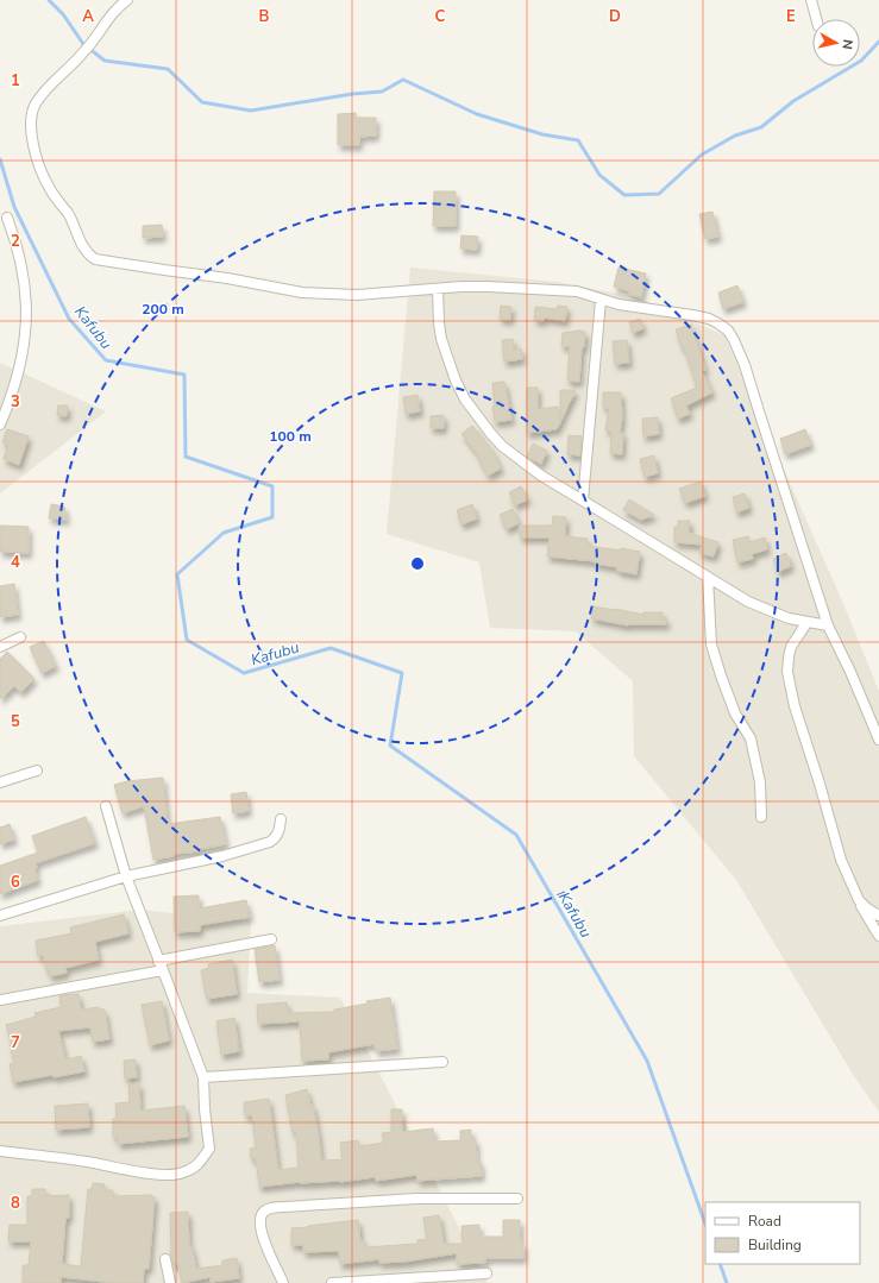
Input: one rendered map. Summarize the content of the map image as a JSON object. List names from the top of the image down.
{
  "water": ["Kafubu"],
  "legend": ["Road", "Building"],
  "north": "right",
  "grid": {
    "columns": [
      "A",
      "B",
      "C",
      "D",
      "E"
    ],
    "rows": [
      "1",
      "2",
      "3",
      "4",
      "5",
      "6",
      "7",
      "8"
    ]
  },
  "rings": ["200 m", "100 m"]
}
